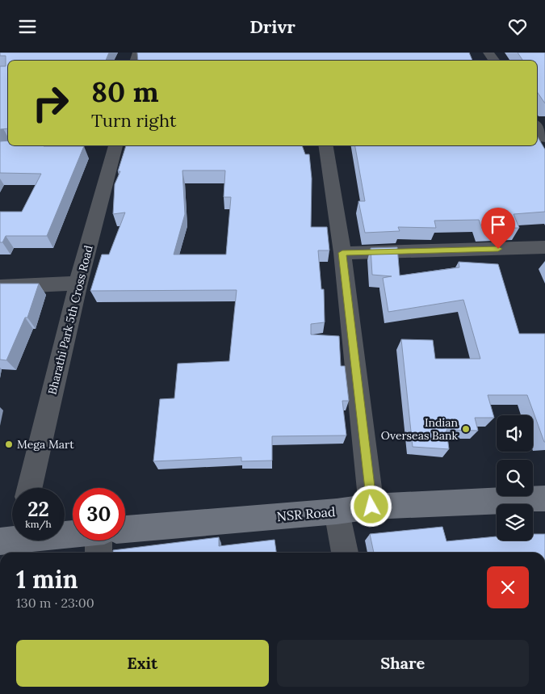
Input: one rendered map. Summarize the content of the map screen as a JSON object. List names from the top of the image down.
{
  "streets": {
    "main road": ["NSR Road"],
    "street": ["Bharathi Park 5th Cross Road"]
  },
  "places": ["Indian Overseas Bank", "Mega Mart"],
  "page": {
    "header": "Drivr",
    "turn": ["80 m", "Turn right"],
    "speed": "22 km/h",
    "limit": "30",
    "heading": ["1 min", "130 m · 23:00"],
    "buttons": ["Exit", "Share"]
  }
}
